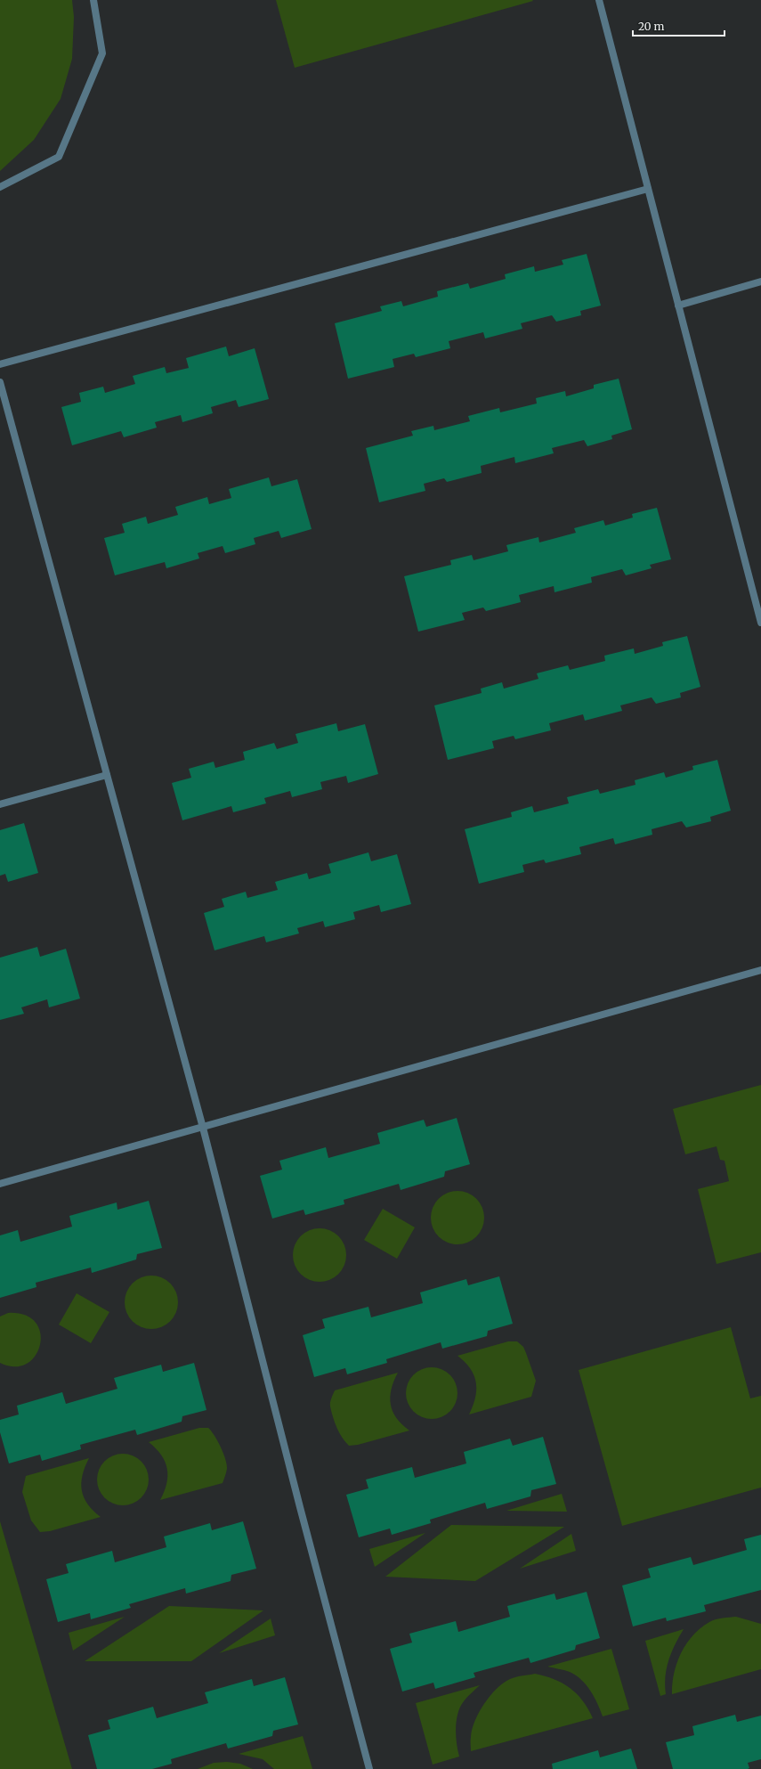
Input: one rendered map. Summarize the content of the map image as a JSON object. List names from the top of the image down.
{
  "scale_bar": "20 m"
}
